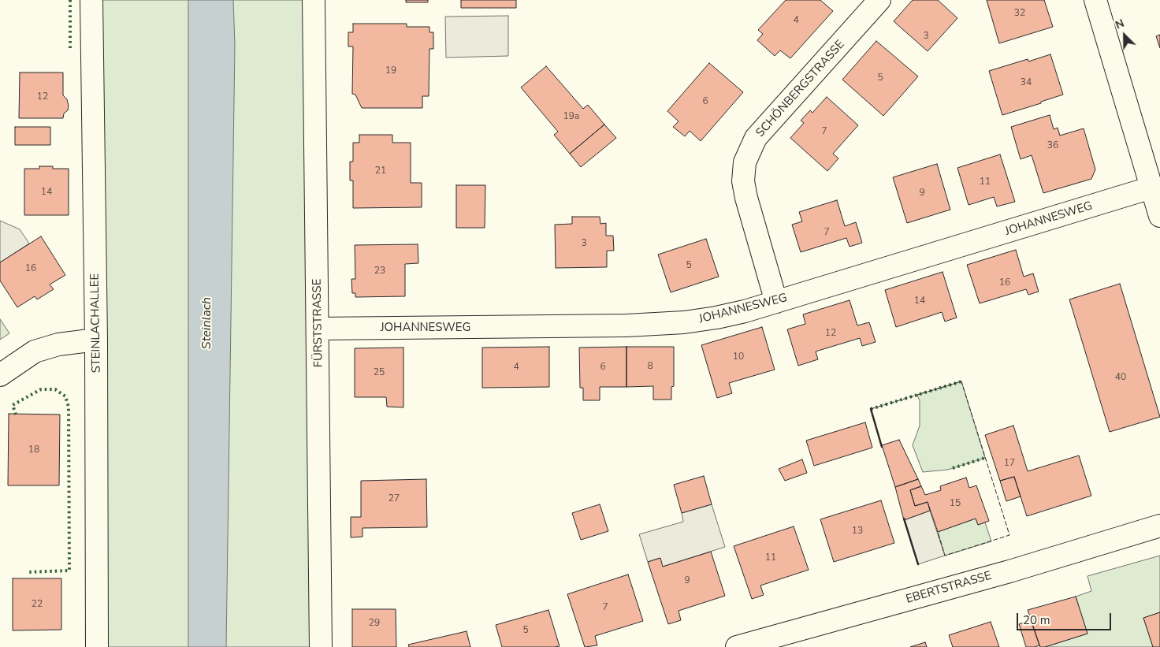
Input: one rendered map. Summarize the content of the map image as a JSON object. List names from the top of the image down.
{
  "streets": {
    "street": [
      "SCHÖNBERGSTRASSE",
      "JOHANNESWEG",
      "STEINLACHALLEE",
      "FÜRSTSTRASSE",
      "EBERTSTRASSE"
    ]
  },
  "crossings": [
    ["SCHÖNBERGSTRASSE", "JOHANNESWEG"],
    ["JOHANNESWEG", "FÜRSTSTRASSE"]
  ],
  "water": ["Steinlach"],
  "house_numbers": [
    "32",
    "4",
    "3",
    "19",
    "5",
    "34",
    "12",
    "6",
    "19a",
    "7",
    "36",
    "21",
    "11",
    "14",
    "9",
    "7",
    "3",
    "5",
    "16",
    "23",
    "16",
    "14",
    "12",
    "10",
    "8",
    "4",
    "6",
    "25",
    "40",
    "18",
    "17",
    "27",
    "15",
    "13",
    "11",
    "9",
    "22",
    "7",
    "29",
    "5"
  ],
  "scale_bar": "20 m",
  "north": "top left"
}
